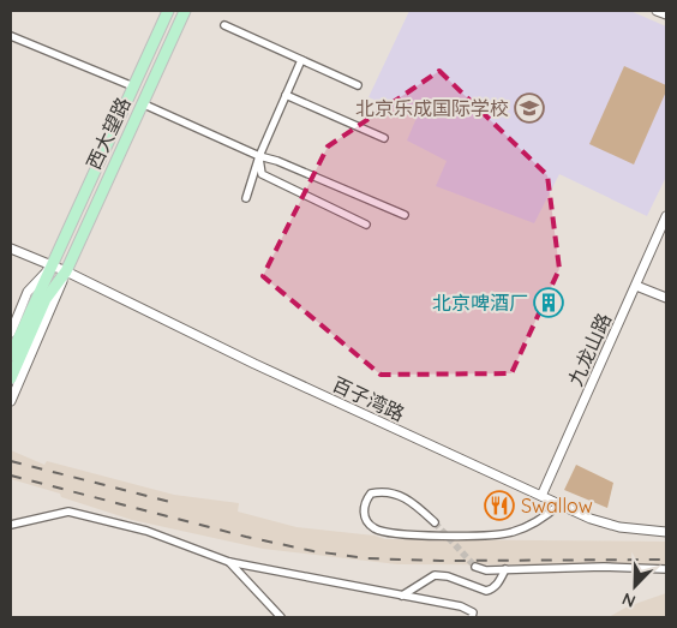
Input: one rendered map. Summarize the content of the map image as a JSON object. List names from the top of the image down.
{
  "streets": {
    "main road": ["西大望路"],
    "street": ["九龙山路", "百子湾路"]
  },
  "crossings": [
    ["西大望路", "百子湾路"],
    ["九龙山路", "百子湾路"]
  ],
  "places": {
    "school or university": ["北京乐成国际学校"],
    "building": ["北京啤酒厂"],
    "restaurant": ["Swallow"]
  },
  "north": "bottom left"
}
